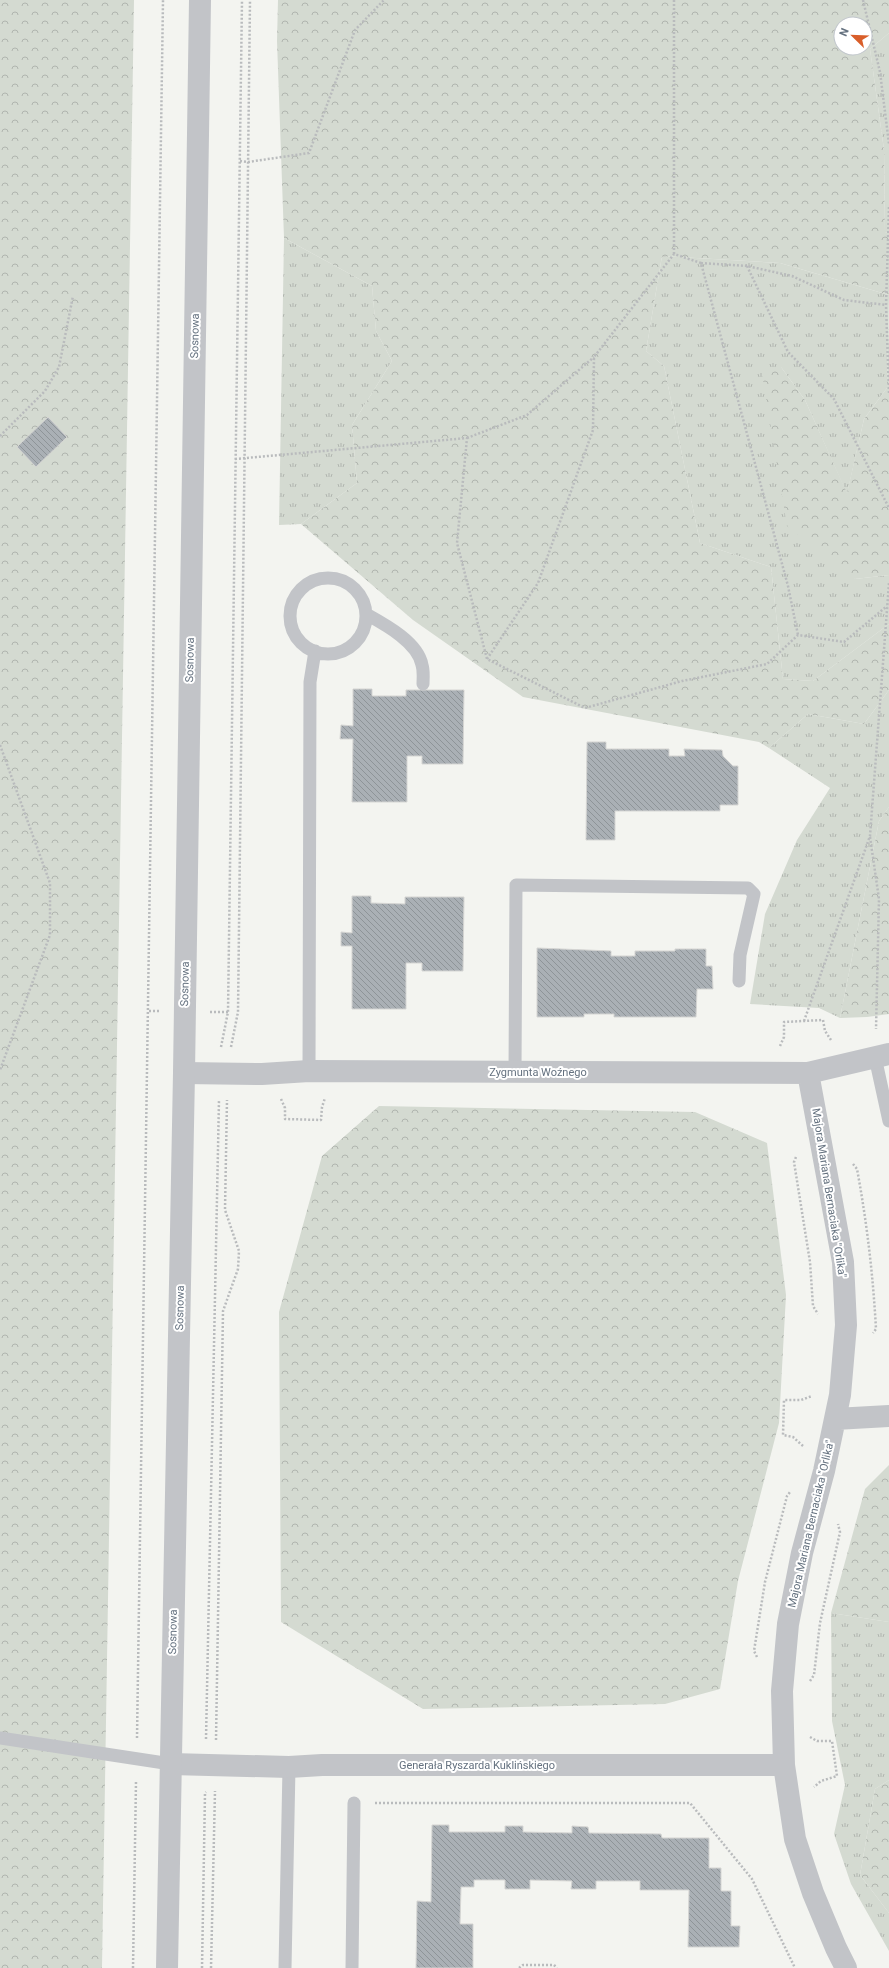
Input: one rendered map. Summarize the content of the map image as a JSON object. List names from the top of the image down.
{
  "streets": {
    "street": [
      "Sosnowa",
      "Zygmunta Woźnego",
      "Majora Mariana Bernaciaka \"Orlika\"",
      "Generała Ryszarda Kuklińskiego"
    ]
  },
  "crossings": [
    ["Sosnowa", "Zygmunta Woźnego"],
    ["Sosnowa", "Generała Ryszarda Kuklińskiego"],
    ["Zygmunta Woźnego", "Majora Mariana Bernaciaka \"Orlika\""],
    ["Majora Mariana Bernaciaka \"Orlika\"", "Generała Ryszarda Kuklińskiego"]
  ],
  "north": "top left"
}
